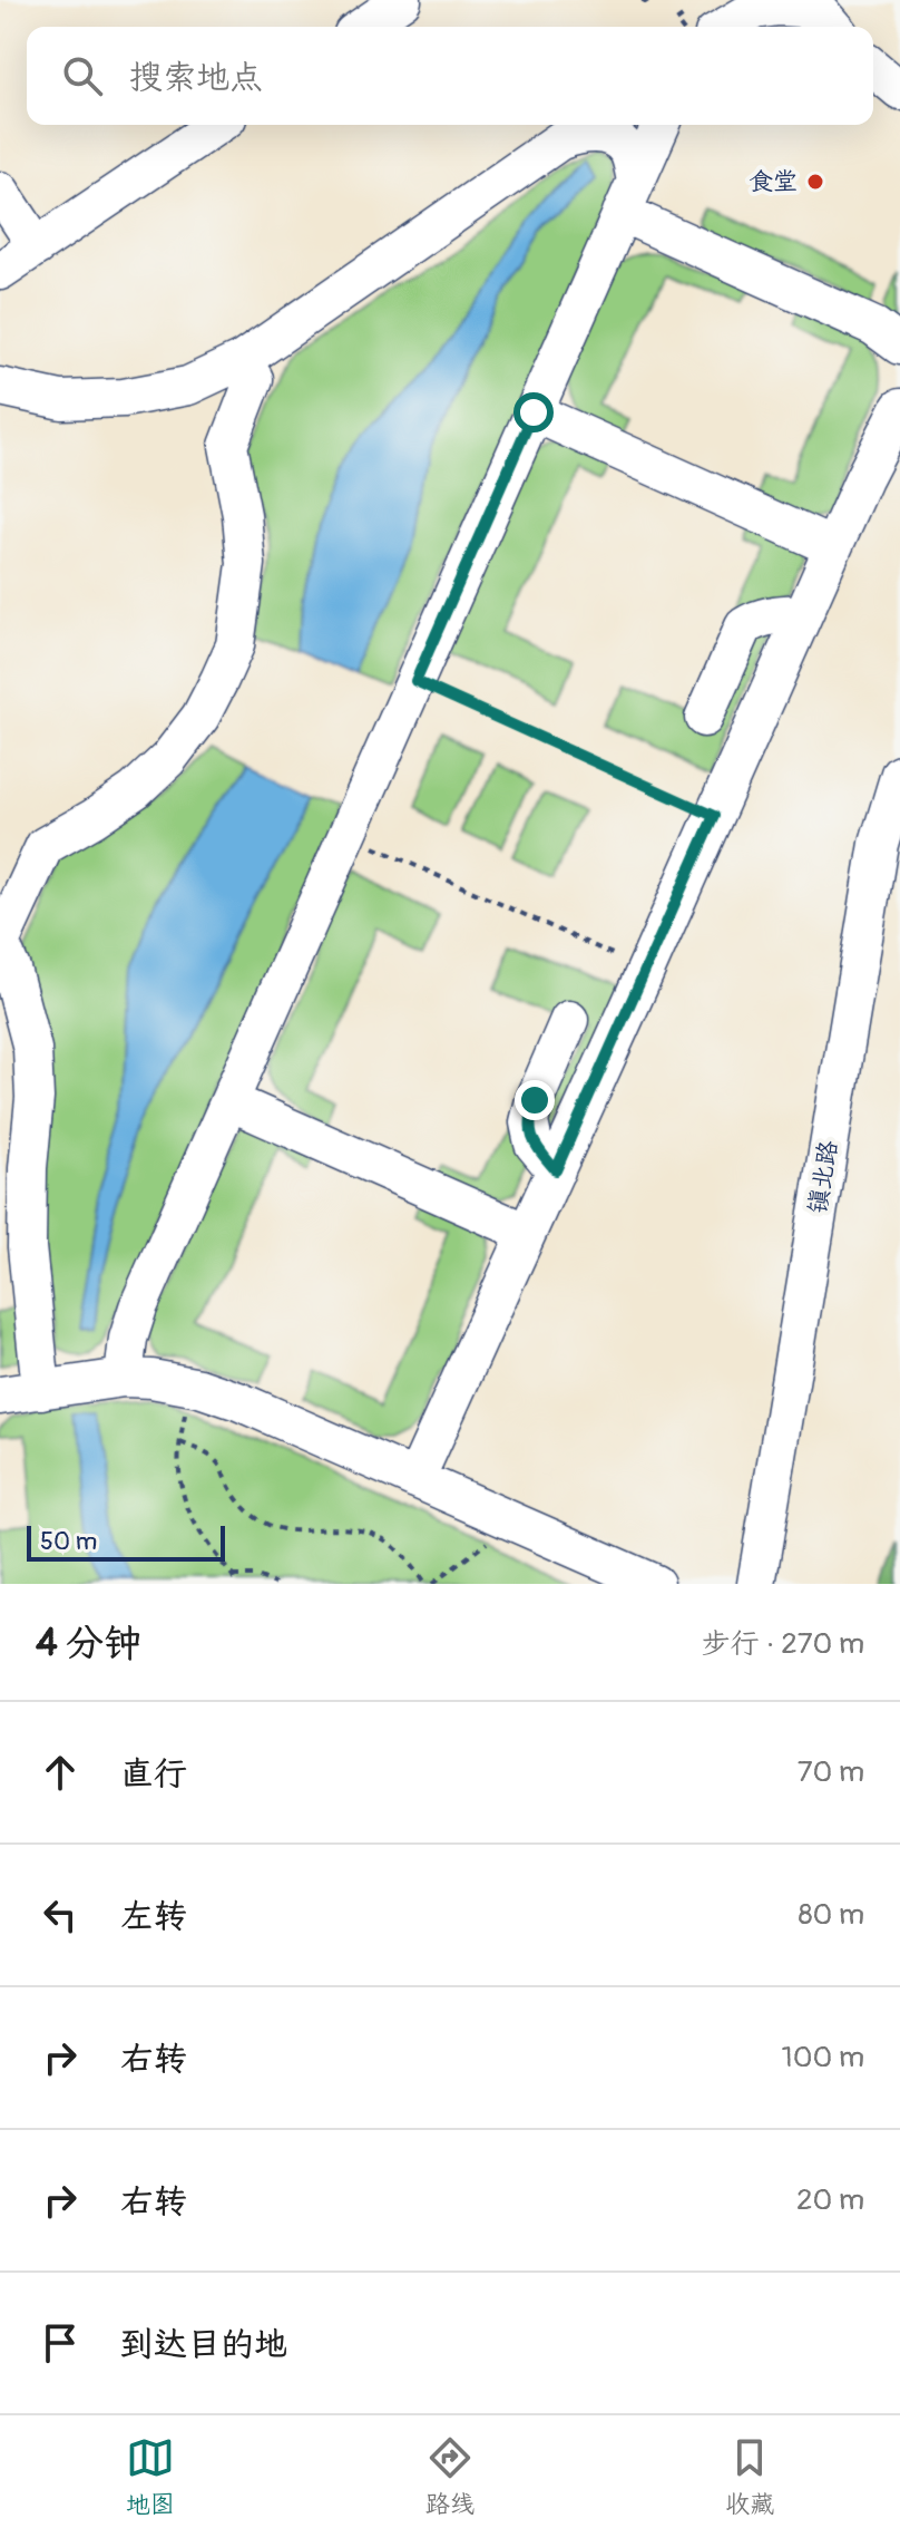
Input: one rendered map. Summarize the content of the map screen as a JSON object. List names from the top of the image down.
{
  "streets": {
    "street": ["镇北路"]
  },
  "places": ["食堂"],
  "scale_bar": "50 m",
  "page": {
    "search": "搜索地点",
    "scale": "50 m",
    "heading": ["4 分钟", "步行 · 270 m"],
    "list": [
      ["直行", "70 m"],
      ["左转", "80 m"],
      ["右转", "100 m"],
      ["右转", "20 m"],
      "到达目的地"
    ],
    "nav": ["地图", "路线", "收藏"]
  }
}
